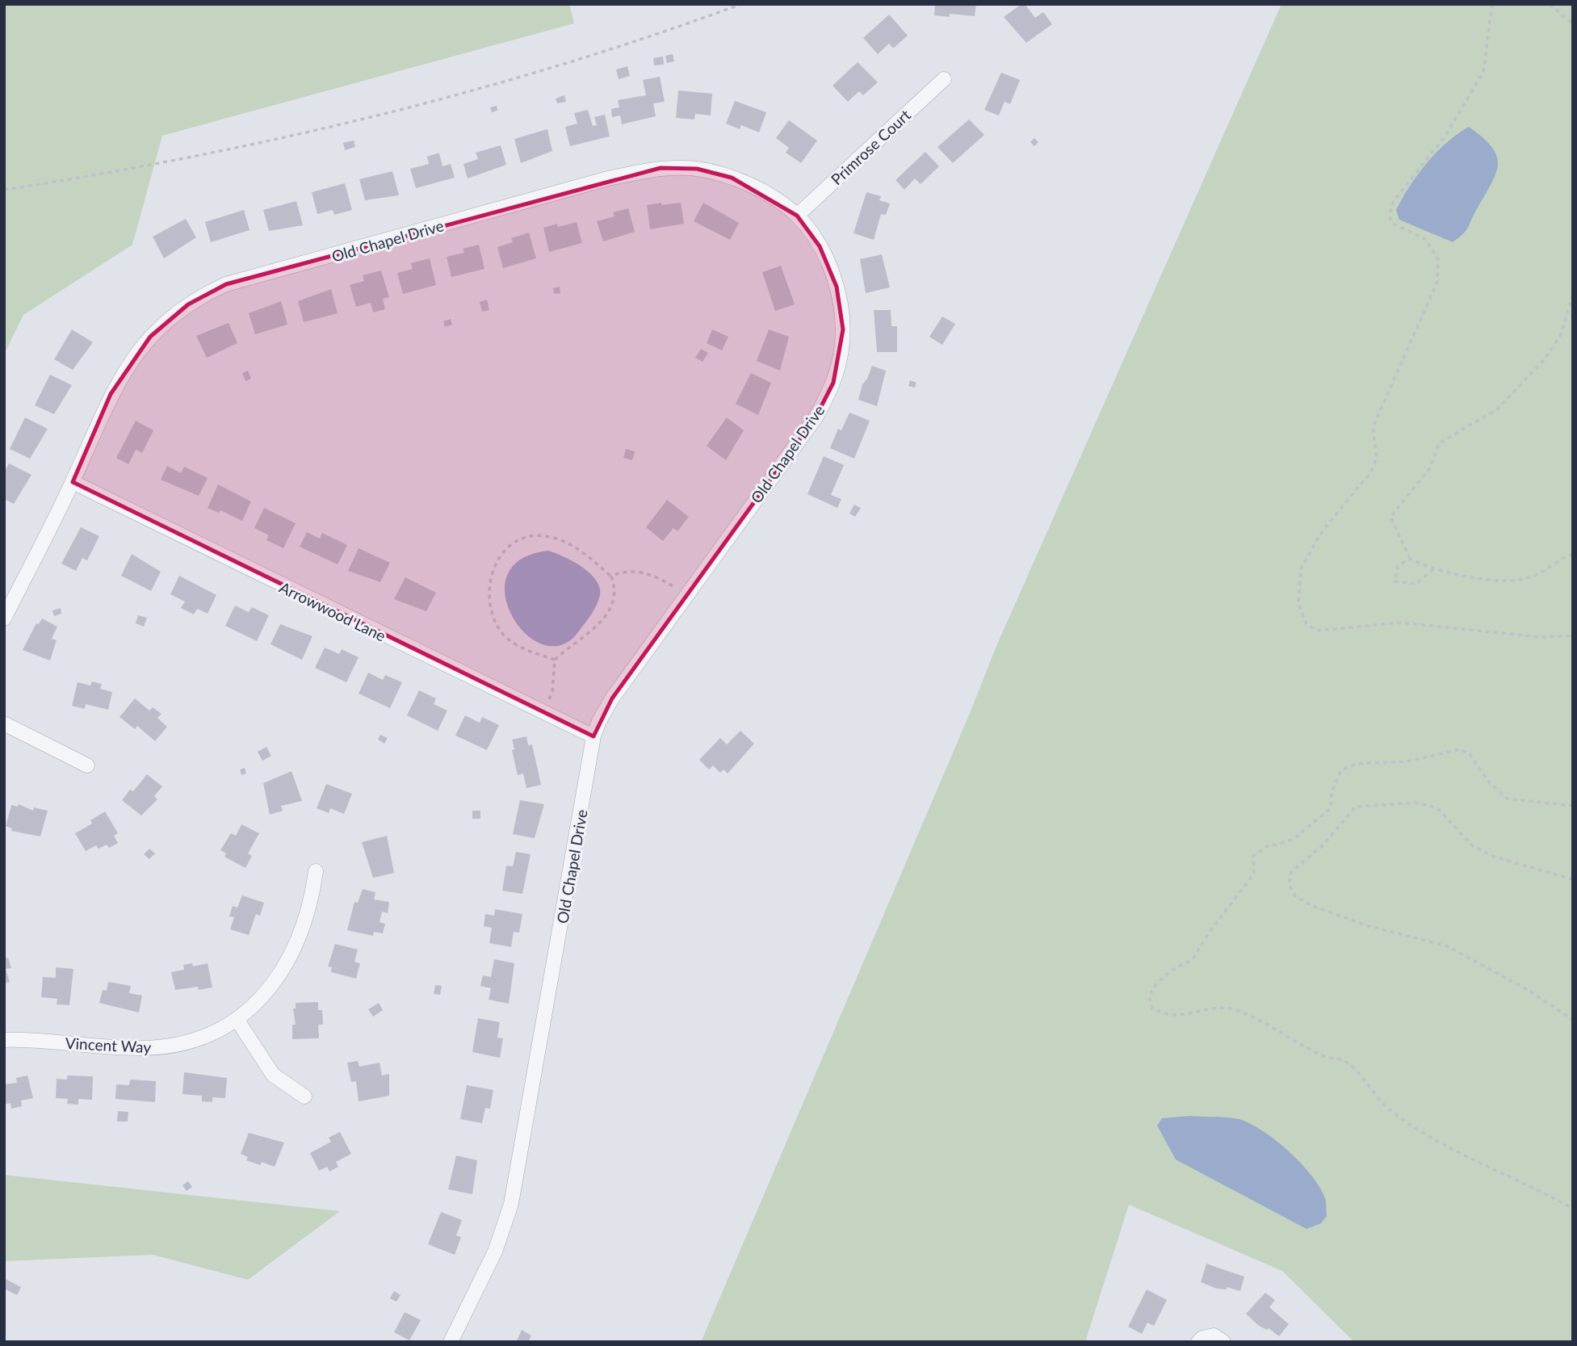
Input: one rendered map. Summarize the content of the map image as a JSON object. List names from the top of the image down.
{
  "streets": {
    "street": [
      "Primrose Court",
      "Old Chapel Drive",
      "Arrowwood Lane",
      "Vincent Way"
    ]
  },
  "crossings": [
    ["Primrose Court", "Old Chapel Drive"],
    ["Old Chapel Drive", "Arrowwood Lane"]
  ]
}
